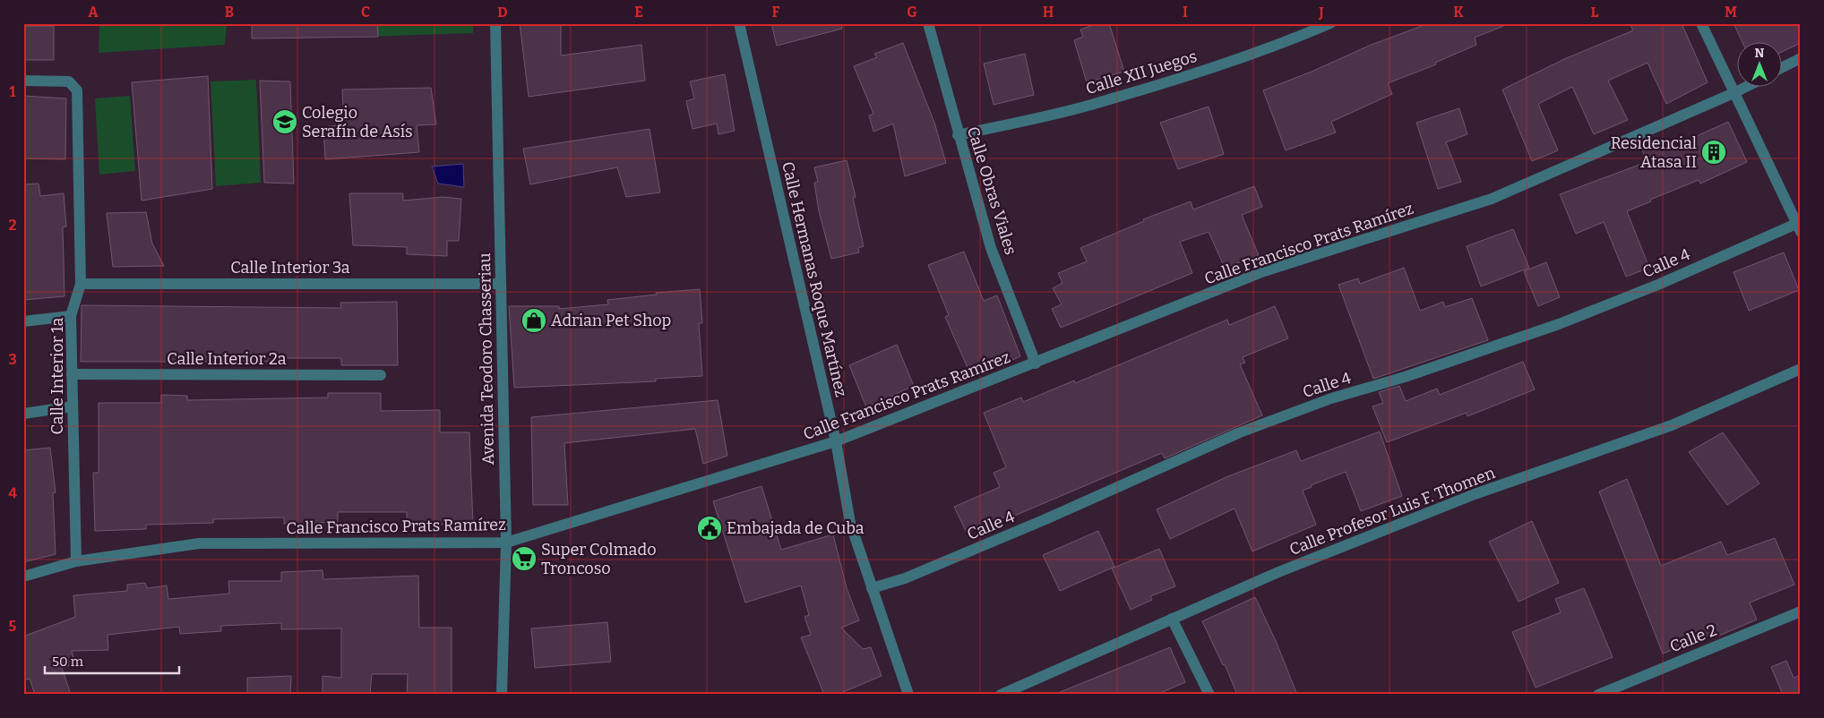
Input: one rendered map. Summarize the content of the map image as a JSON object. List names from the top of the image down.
{
  "streets": {
    "street": [
      "Calle XII Juegos",
      "Calle Obras Viales",
      "Calle Francisco Prats Ramírez",
      "Calle 4",
      "Calle Interior 3a",
      "Calle Hermanas Roque Martínez",
      "Calle Interior 2a",
      "Avenida Teodoro Chasseriau",
      "Calle Interior 1a",
      "Calle Profesor Luis F. Thomen",
      "Calle 2"
    ]
  },
  "crossings": [
    ["Calle XII Juegos", "Calle Obras Viales"],
    ["Calle Obras Viales", "Calle Francisco Prats Ramírez"],
    ["Calle Francisco Prats Ramírez", "Calle Hermanas Roque Martínez"],
    ["Calle Francisco Prats Ramírez", "Avenida Teodoro Chasseriau"],
    ["Calle Francisco Prats Ramírez", "Calle Interior 1a"],
    ["Calle 4", "Calle Hermanas Roque Martínez"],
    ["Calle Interior 3a", "Avenida Teodoro Chasseriau"],
    ["Calle Interior 3a", "Calle Interior 1a"],
    ["Calle Interior 2a", "Calle Interior 1a"]
  ],
  "places": {
    "school or university": ["Colegio Serafín de Asís"],
    "building": ["Residencial Atasa II"],
    "shop": ["Adrian Pet Shop"],
    "public building": ["Embajada de Cuba"],
    "supermarket": ["Super Colmado Troncoso"]
  },
  "scale_bar": "50 m",
  "north": "top",
  "grid": {
    "columns": [
      "A",
      "B",
      "C",
      "D",
      "E",
      "F",
      "G",
      "H",
      "I",
      "J",
      "K",
      "L",
      "M"
    ],
    "rows": [
      "1",
      "2",
      "3",
      "4",
      "5"
    ]
  }
}
